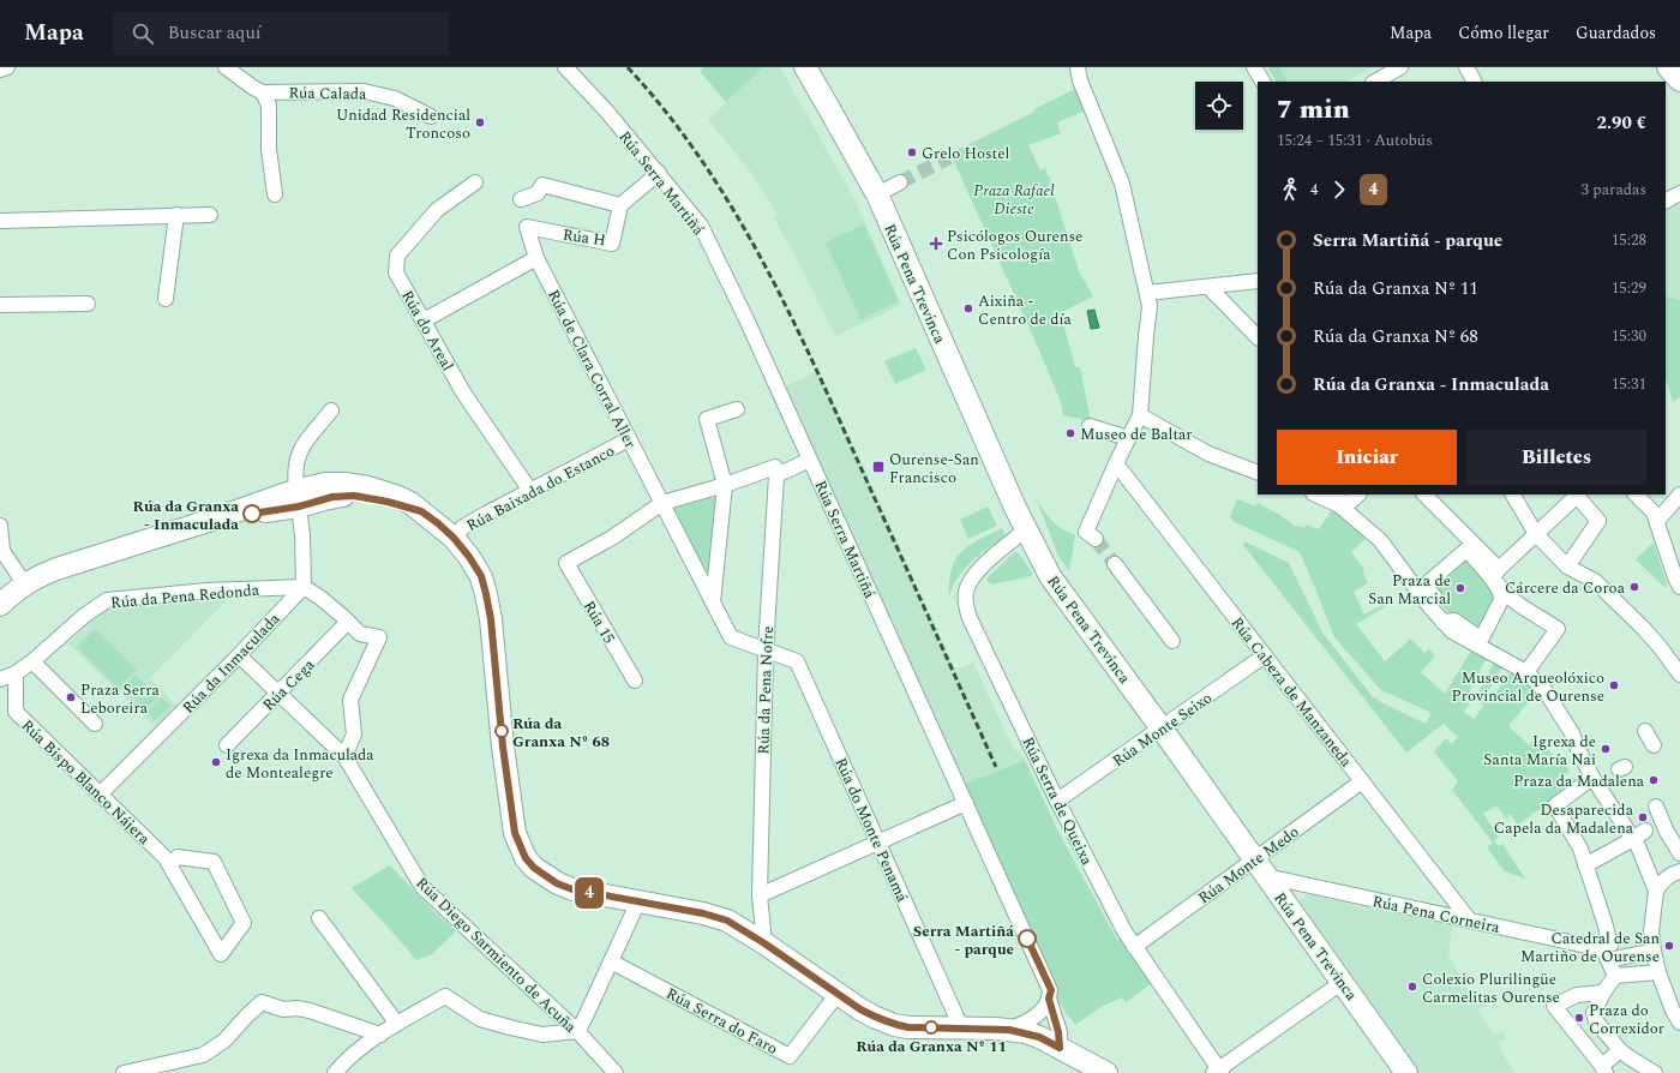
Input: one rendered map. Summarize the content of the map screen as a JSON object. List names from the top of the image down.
{
  "streets": {
    "main road": ["Rúa Pena Trevinca"],
    "street": [
      "Rúa Calada",
      "Rúa Serra Martiñá",
      "Rúa H",
      "Rúa do Areal",
      "Rúa de Clara Corral Aller",
      "Rúa Baixada do Estanco",
      "Rúa da Pena Redonda",
      "Rúa 15",
      "Rúa da Inmaculada",
      "Rúa Cega",
      "Rúa da Pena Nofre",
      "Rúa Cabeza de Manzaneda",
      "Rúa Monte Seixo",
      "Rúa Bispo Blanco Nájera",
      "Rúa Serra de Queixa",
      "Rúa do Monte Penamá",
      "Rúa Monte Medo",
      "Rúa Pena Corneira",
      "Rúa Diego Sarmiento de Acuña",
      "Rúa Serra do Faro"
    ]
  },
  "crossings": [
    ["Rúa H", "Rúa de Clara Corral Aller"],
    ["Rúa Pena Trevinca", "Rúa Monte Seixo"],
    ["Rúa Pena Trevinca", "Rúa Serra de Queixa"],
    ["Rúa Pena Trevinca", "Rúa Monte Medo"],
    ["Rúa Pena Trevinca", "Rúa Pena Corneira"],
    ["Rúa do Areal", "Rúa Baixada do Estanco"],
    ["Rúa de Clara Corral Aller", "Rúa Baixada do Estanco"],
    ["Rúa de Clara Corral Aller", "Rúa 15"],
    ["Rúa de Clara Corral Aller", "Rúa do Monte Penamá"],
    ["Rúa da Pena Redonda", "Rúa da Inmaculada"],
    ["Rúa da Pena Redonda", "Rúa Bispo Blanco Nájera"],
    ["Rúa da Inmaculada", "Rúa Bispo Blanco Nájera"],
    ["Rúa da Inmaculada", "Rúa Diego Sarmiento de Acuña"],
    ["Rúa Cega", "Rúa Diego Sarmiento de Acuña"],
    ["Rúa da Pena Nofre", "Rúa do Monte Penamá"],
    ["Rúa Cabeza de Manzaneda", "Rúa Monte Seixo"],
    ["Rúa Cabeza de Manzaneda", "Rúa Monte Medo"],
    ["Rúa Cabeza de Manzaneda", "Rúa Pena Corneira"],
    ["Rúa Monte Seixo", "Rúa Serra de Queixa"],
    ["Rúa Serra de Queixa", "Rúa Monte Medo"],
    ["Rúa Monte Medo", "Rúa Pena Corneira"]
  ],
  "parks": ["Praza Rafael Dieste"],
  "places": {
    "other": [
      "Unidad Residencial Troncoso",
      "Grelo Hostel",
      "Aixiña - Centro de día",
      "Museo de Baltar",
      "Rúa da Granxa - Inmaculada",
      "Cárcere da Coroa",
      "Praza de San Marcial",
      "Museo Arqueolóxico Provincial de Ourense",
      "Praza Serra Leboreira",
      "Rúa da Granxa Nº 68",
      "Igrexa de Santa María Nai",
      "Igrexa da Inmaculada de Montealegre",
      "Praza da Madalena",
      "Desaparecida Capela da Madalena",
      "Serra Martiñá - parque",
      "Catedral de San Martiño de Ourense",
      "Colexio Plurilingüe Carmelitas Ourense",
      "Praza do Correxidor",
      "Rúa da Granxa Nº 11"
    ],
    "health": ["Psicólogos Ourense Con Psicología"],
    "transit": ["Ourense-San Francisco"]
  },
  "lines": ["bus line 4"],
  "page": {
    "header": "Mapa",
    "search": "Buscar aquí",
    "nav": ["Mapa", "Cómo llegar", "Guardados"],
    "on_map": "4",
    "heading": ["7 min", "15:24 – 15:31 · Autobús", "2.90 €"],
    "legs": ["4", "4", "3 paradas"],
    "list": [
      {
        "name": "Serra Martiñá - parque",
        "value": "15:28"
      },
      {
        "name": "Rúa da Granxa Nº 11",
        "value": "15:29"
      },
      {
        "name": "Rúa da Granxa Nº 68",
        "value": "15:30"
      },
      {
        "name": "Rúa da Granxa - Inmaculada",
        "value": "15:31"
      }
    ],
    "buttons": ["Iniciar", "Billetes"]
  }
}
